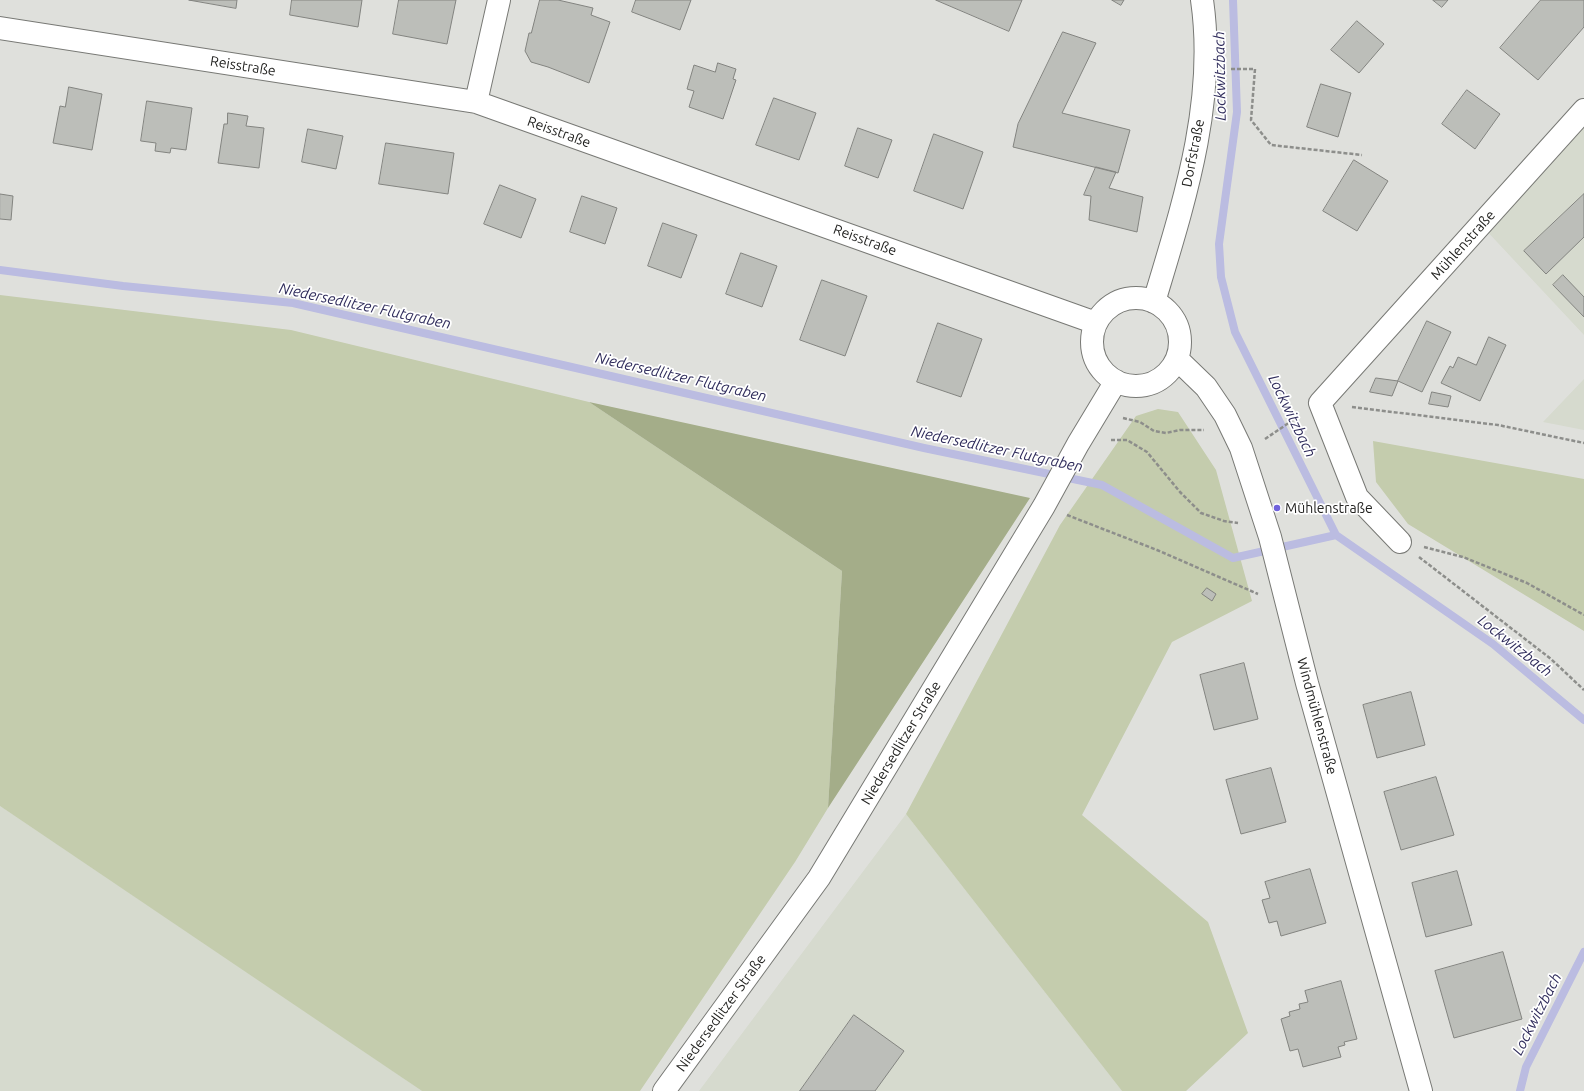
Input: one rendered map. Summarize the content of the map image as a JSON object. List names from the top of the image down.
{
  "streets": {
    "street": [
      "Reisstraße",
      "Dorfstraße",
      "Mühlenstraße",
      "Windmühlenstraße",
      "Niedersedlitzer Straße"
    ]
  },
  "crossings": [
    ["Reisstraße", "Dorfstraße"],
    ["Reisstraße", "Windmühlenstraße"],
    ["Reisstraße", "Niedersedlitzer Straße"],
    ["Dorfstraße", "Windmühlenstraße"],
    ["Dorfstraße", "Niedersedlitzer Straße"],
    ["Windmühlenstraße", "Niedersedlitzer Straße"]
  ],
  "water": ["Lockwitzbach", "Niedersedlitzer Flutgraben"],
  "places": ["Mühlenstraße"]
}
